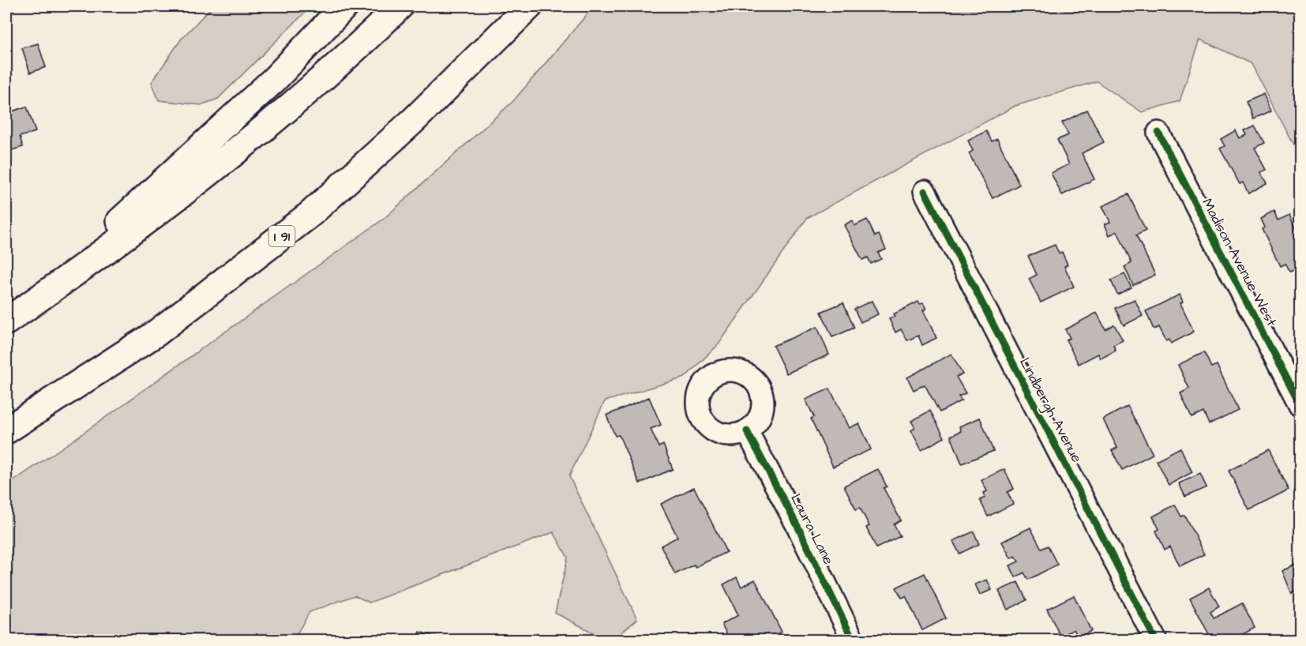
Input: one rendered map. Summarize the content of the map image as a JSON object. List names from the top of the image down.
{
  "streets": {
    "highway": ["I 91"],
    "street": ["Madison Avenue West", "Lindbergh Avenue", "Laura Lane"]
  }
}
